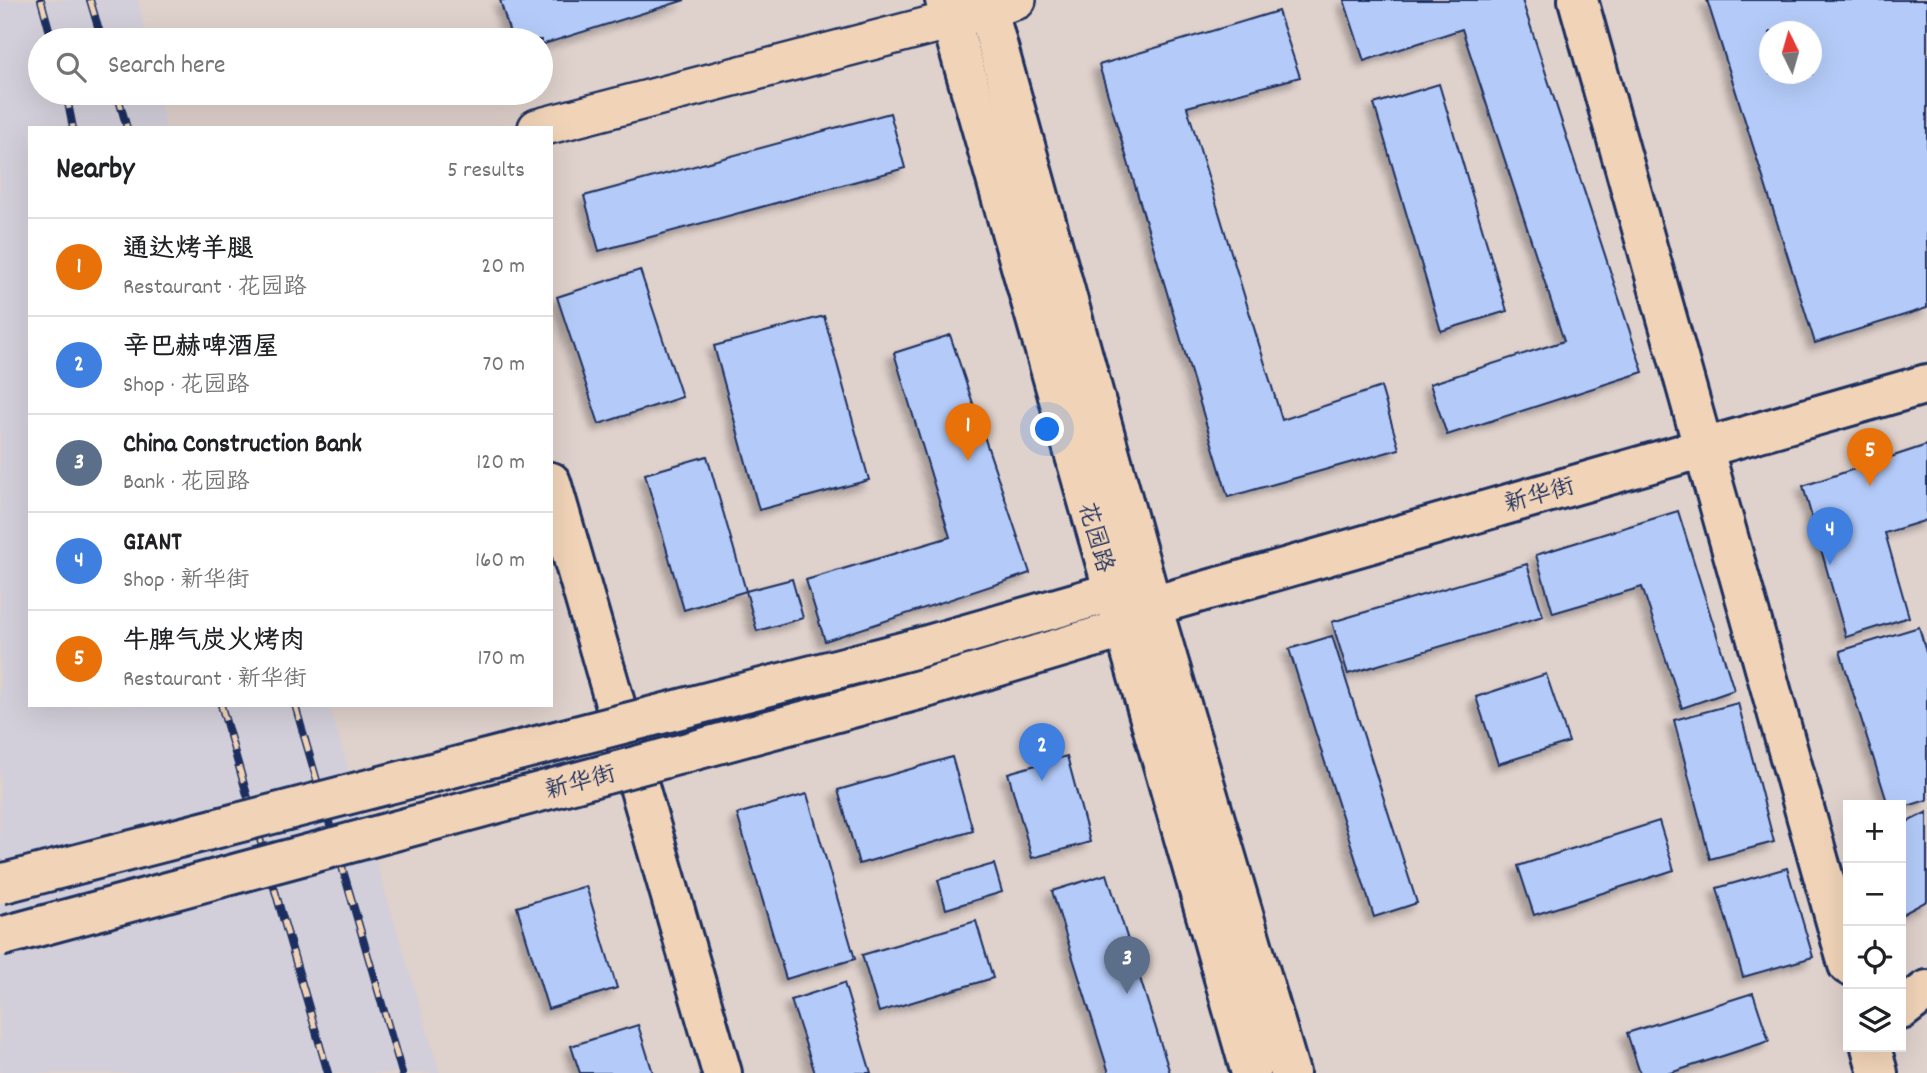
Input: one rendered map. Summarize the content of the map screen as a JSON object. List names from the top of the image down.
{
  "streets": {
    "main road": ["新华街", "花园路"]
  },
  "crossings": [
    ["新华街", "花园路"]
  ],
  "north": "top",
  "page": {
    "search": "Search here",
    "heading": ["Nearby", "5 results"],
    "list": [
      {
        "mark": "1",
        "name": "通达烤羊腿",
        "note": "Restaurant · 花园路",
        "value": "20 m"
      },
      {
        "mark": "2",
        "name": "辛巴赫啤酒屋",
        "note": "Shop · 花园路",
        "value": "70 m"
      },
      {
        "mark": "3",
        "name": "China Construction Bank",
        "note": "Bank · 花园路",
        "value": "120 m"
      },
      {
        "mark": "4",
        "name": "GIANT",
        "note": "Shop · 新华街",
        "value": "160 m"
      },
      {
        "mark": "5",
        "name": "牛脾气炭火烤肉",
        "note": "Restaurant · 新华街",
        "value": "170 m"
      }
    ],
    "pins": [
      "1",
      "5",
      "4",
      "2",
      "3"
    ],
    "map_buttons": ["+", "−"]
  }
}
